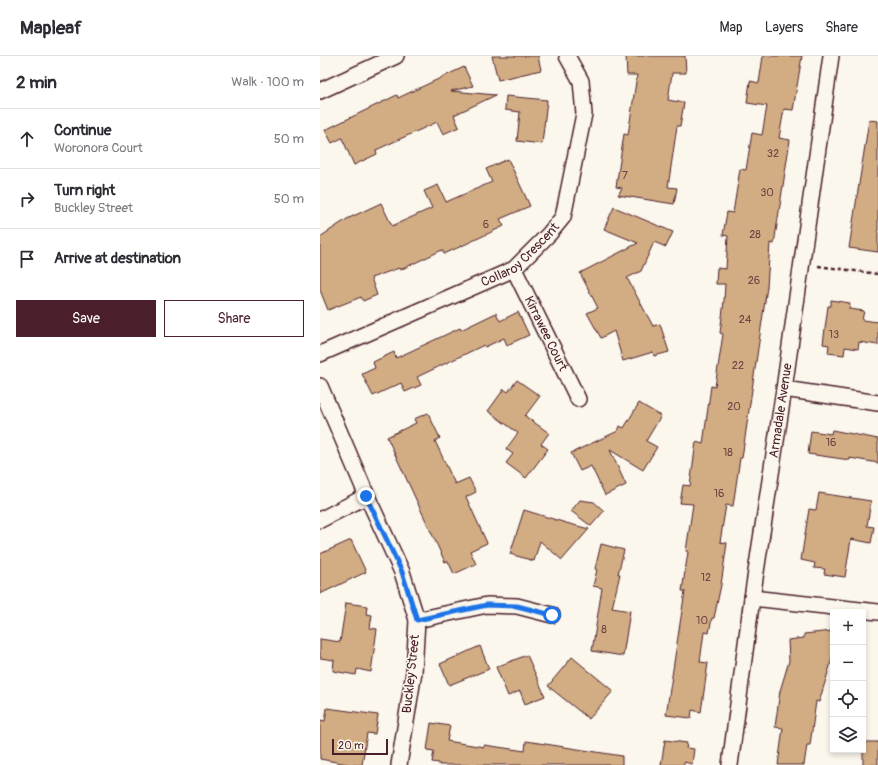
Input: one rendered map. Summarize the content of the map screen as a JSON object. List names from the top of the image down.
{
  "streets": {
    "street": [
      "Collaroy Crescent",
      "Kirrawee Court",
      "Armadale Avenue",
      "Buckley Street"
    ]
  },
  "crossings": [
    ["Collaroy Crescent", "Kirrawee Court"]
  ],
  "house_numbers": [
    "32",
    "7",
    "30",
    "6",
    "28",
    "26",
    "24",
    "13",
    "22",
    "20",
    "16",
    "18",
    "16",
    "12",
    "10",
    "8"
  ],
  "scale_bar": "20 m",
  "page": {
    "header": "Mapleaf",
    "nav": ["Map", "Layers", "Share"],
    "heading": ["2 min", "Walk · 100 m"],
    "list": [
      ["Continue", "Woronora Court", "50 m"],
      ["Turn right", "Buckley Street", "50 m"],
      "Arrive at destination"
    ],
    "buttons": ["Save", "Share"],
    "map_buttons": ["+", "−"],
    "scale": "20 m"
  }
}
